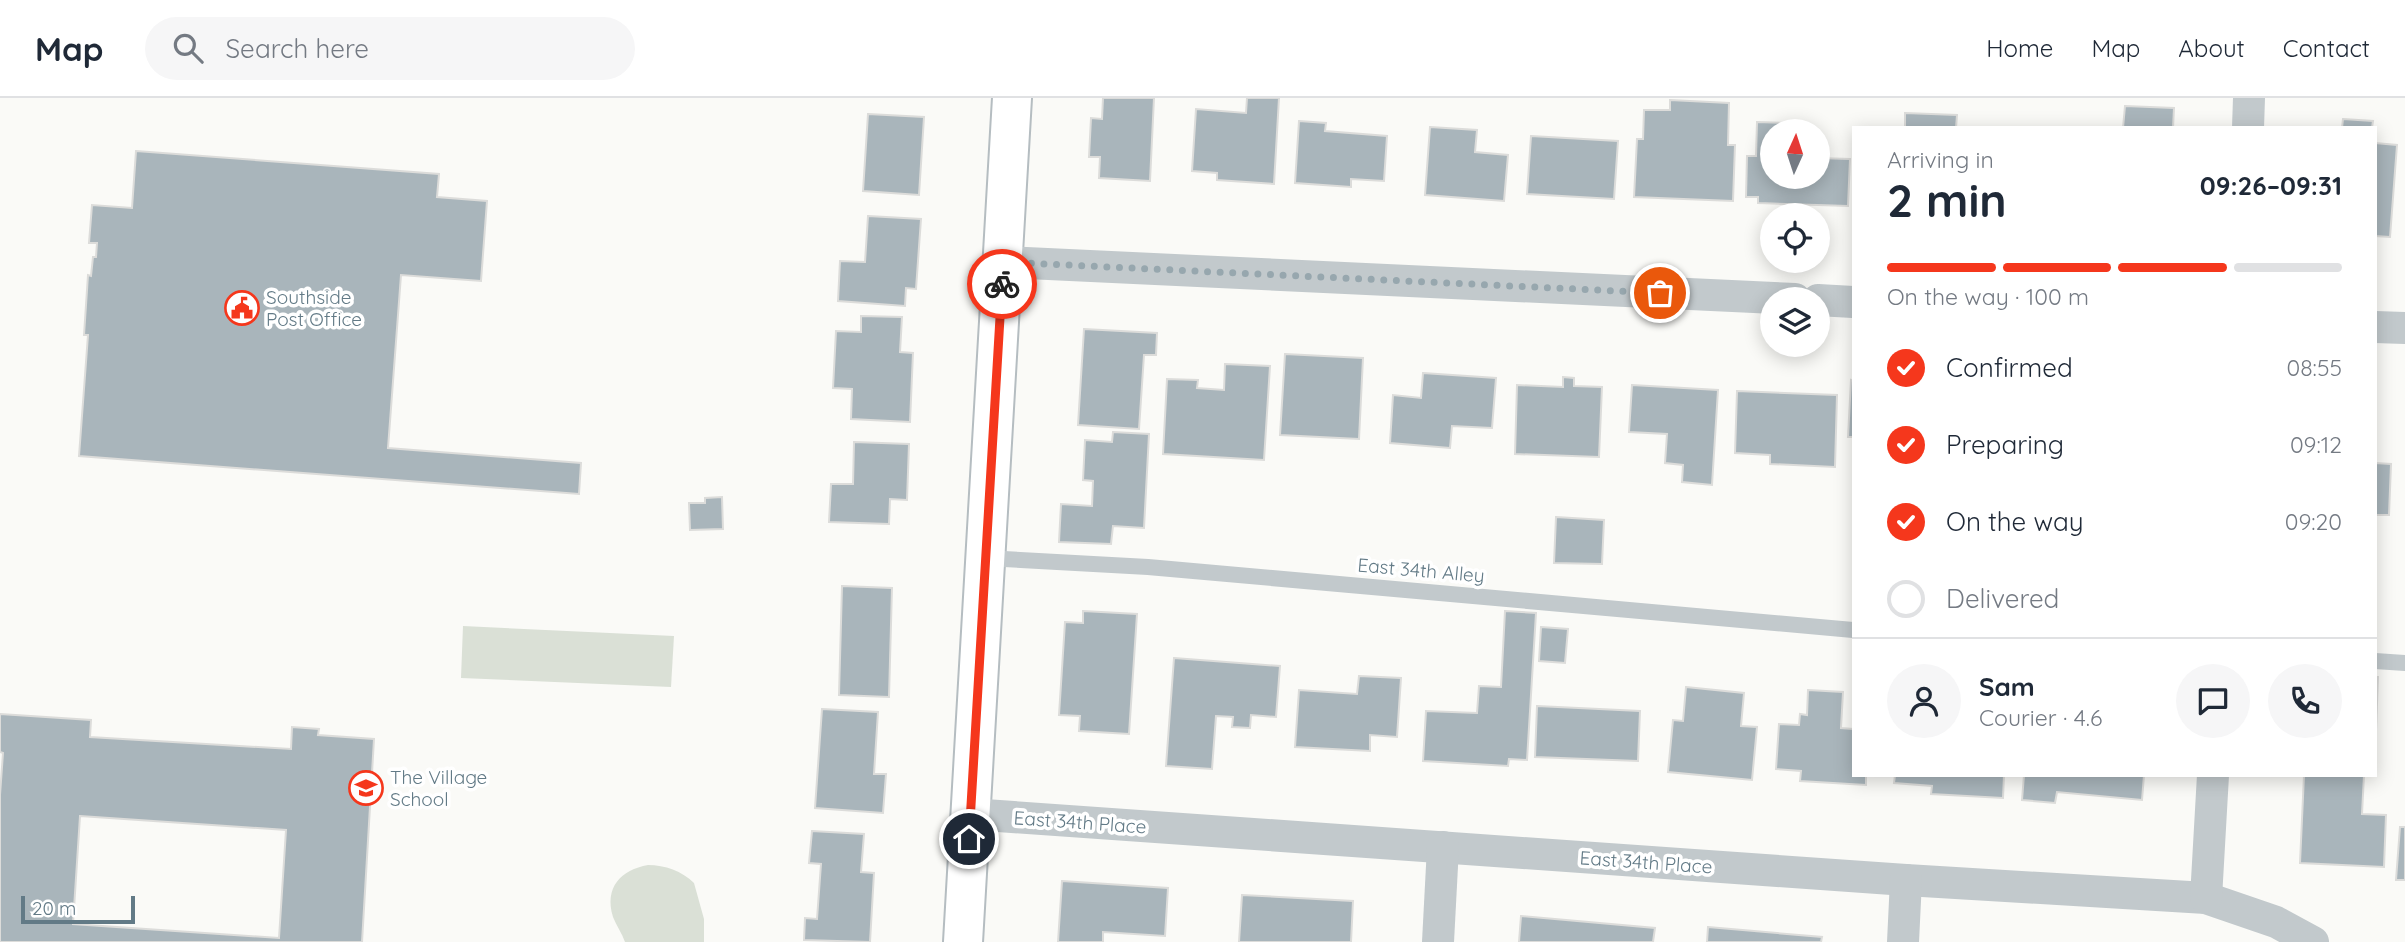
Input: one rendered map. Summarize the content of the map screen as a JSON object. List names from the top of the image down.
{
  "streets": {
    "street": ["East 34th Place"],
    "lane": ["East 34th Alley"]
  },
  "places": {
    "public building": ["Southside Post Office"],
    "school or university": ["The Village School"]
  },
  "scale_bar": "20 m",
  "north": "top",
  "page": {
    "header": "Map",
    "search": "Search here",
    "nav": [
      "Home",
      "Map",
      "About",
      "Contact"
    ],
    "heading": ["2 min", "Arriving in", "09:26–09:31"],
    "panel": ["Sam", "Courier · 4.6"],
    "bar": "On the way · 100 m",
    "list": [
      ["Confirmed", "08:55"],
      ["Preparing", "09:12"],
      ["On the way", "09:20"],
      "Delivered"
    ],
    "scale": "20 m"
  }
}
